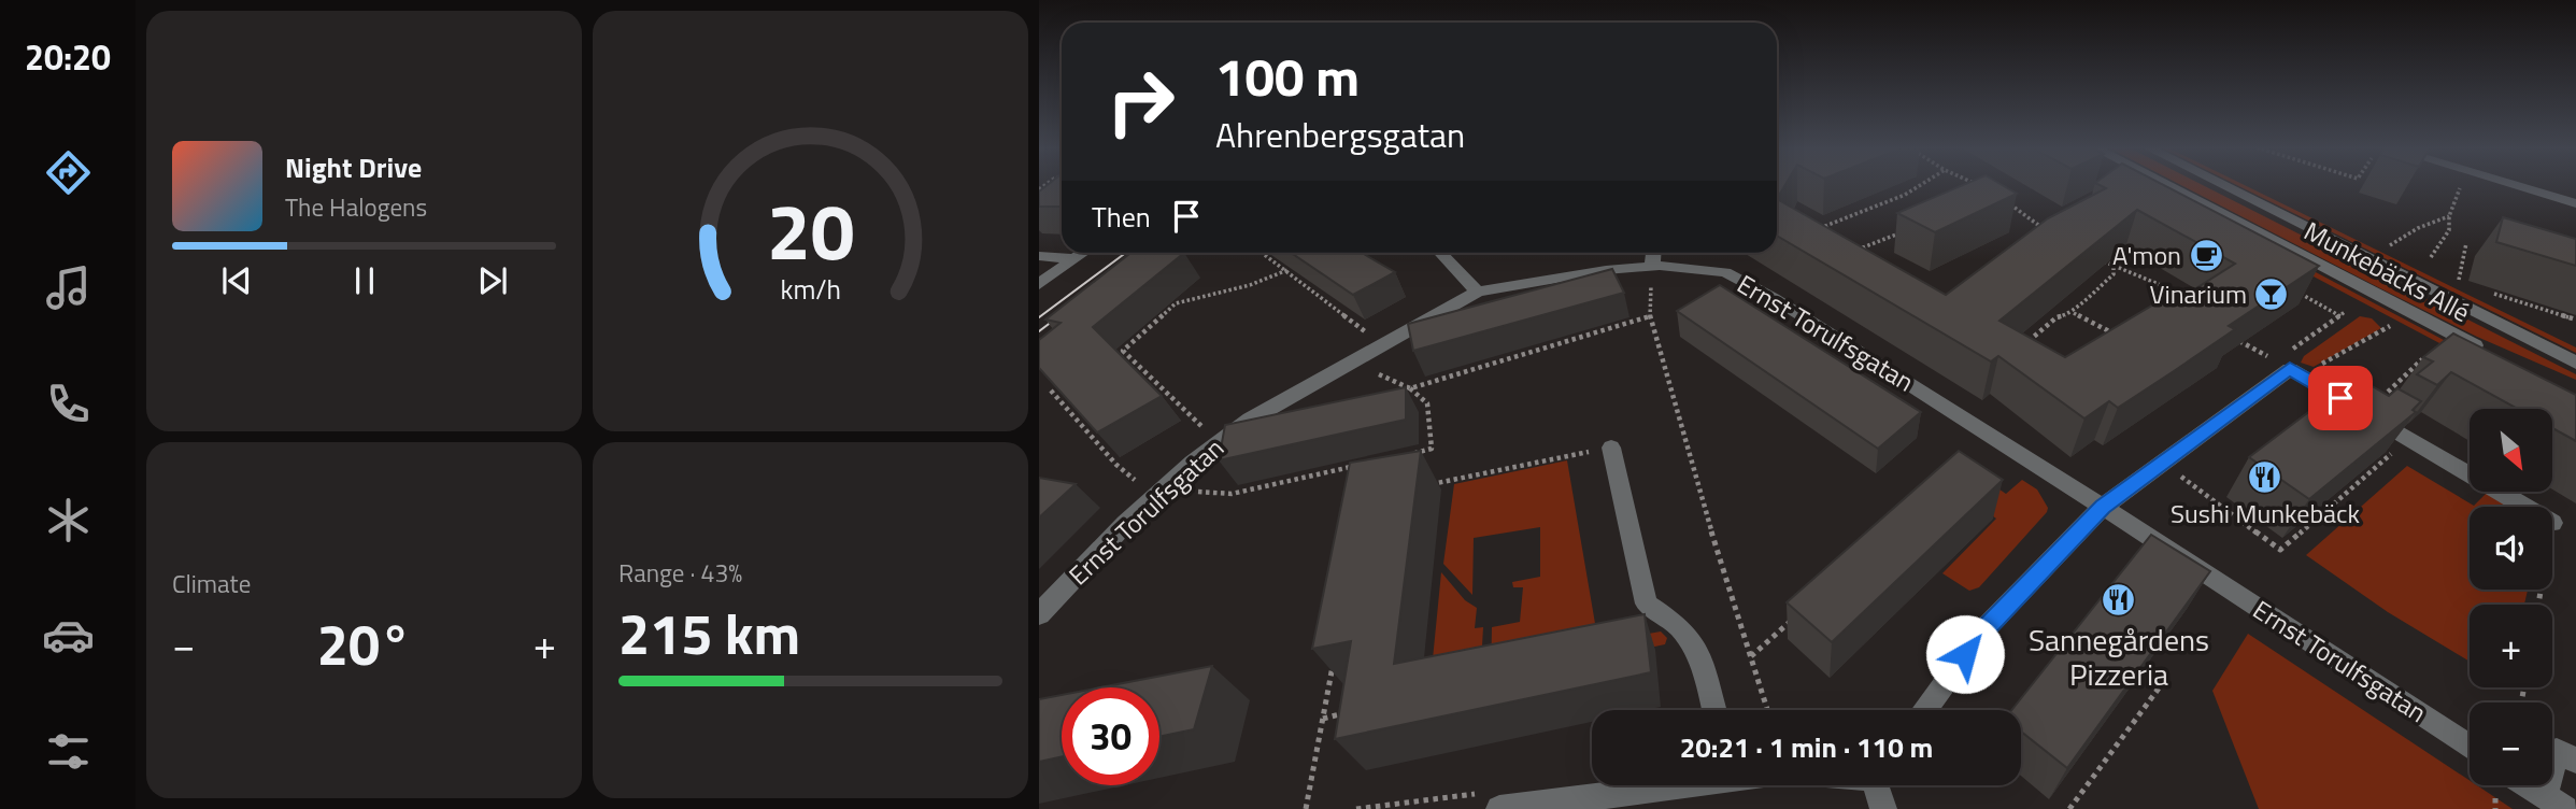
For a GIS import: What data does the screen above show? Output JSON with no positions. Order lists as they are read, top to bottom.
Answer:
{
  "streets": {
    "street": ["Munkebäcks Allé", "Ernst Torulfsgatan"]
  },
  "places": {
    "cafe": ["A'mon"],
    "bar": ["Vinarium"],
    "restaurant": ["Sushi Munkebäck", "Sannegårdens Pizzeria"]
  },
  "north": "bottom right",
  "page": {
    "tabs": "20:20",
    "turn": ["100 m", "Ahrenbergsgatan"],
    "song": ["Night Drive", "The Halogens"],
    "then": "Then",
    "map_buttons": ["+", "−"],
    "tile": [
      "Climate",
      ["Range · 43%", "215 km"]
    ],
    "heat": ["−", "20°", "+"],
    "limit": "30",
    "trip": "20:21 · 1 min · 110 m",
    "gauge": ["20", "km/h"]
  }
}
